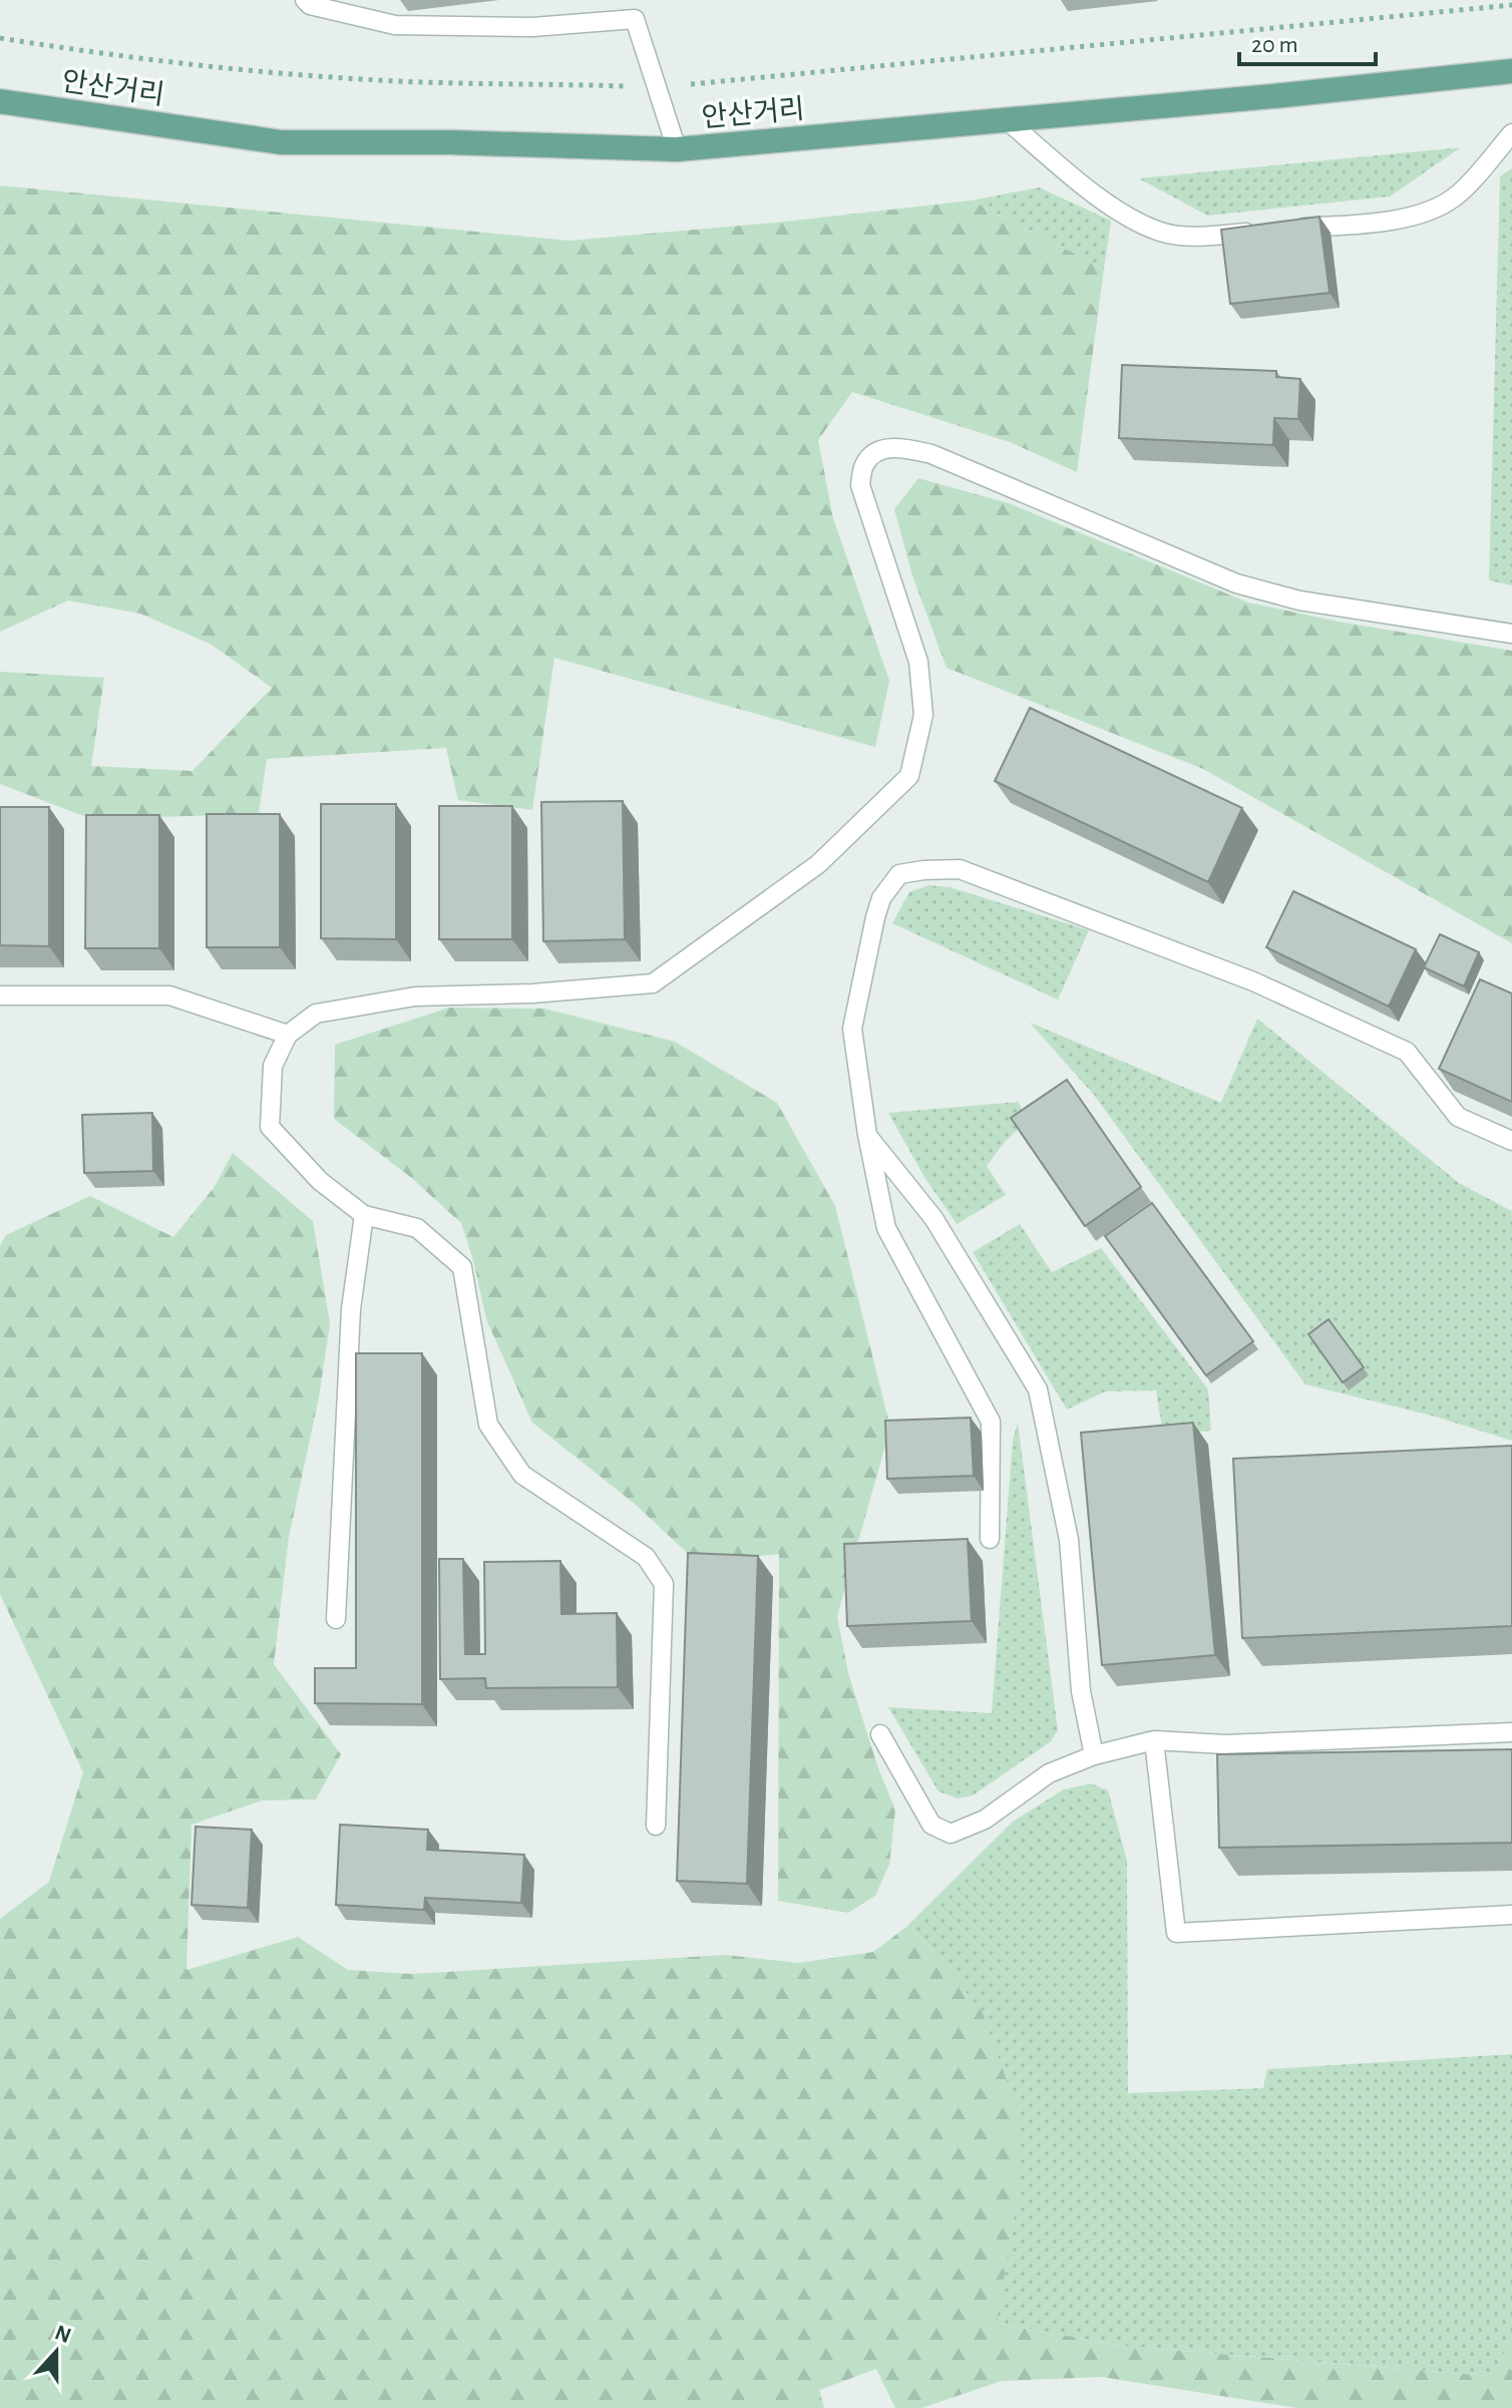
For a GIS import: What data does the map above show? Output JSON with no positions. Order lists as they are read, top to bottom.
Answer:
{
  "streets": {
    "main road": ["안산거리"]
  },
  "scale_bar": "20 m",
  "north": "top"
}
